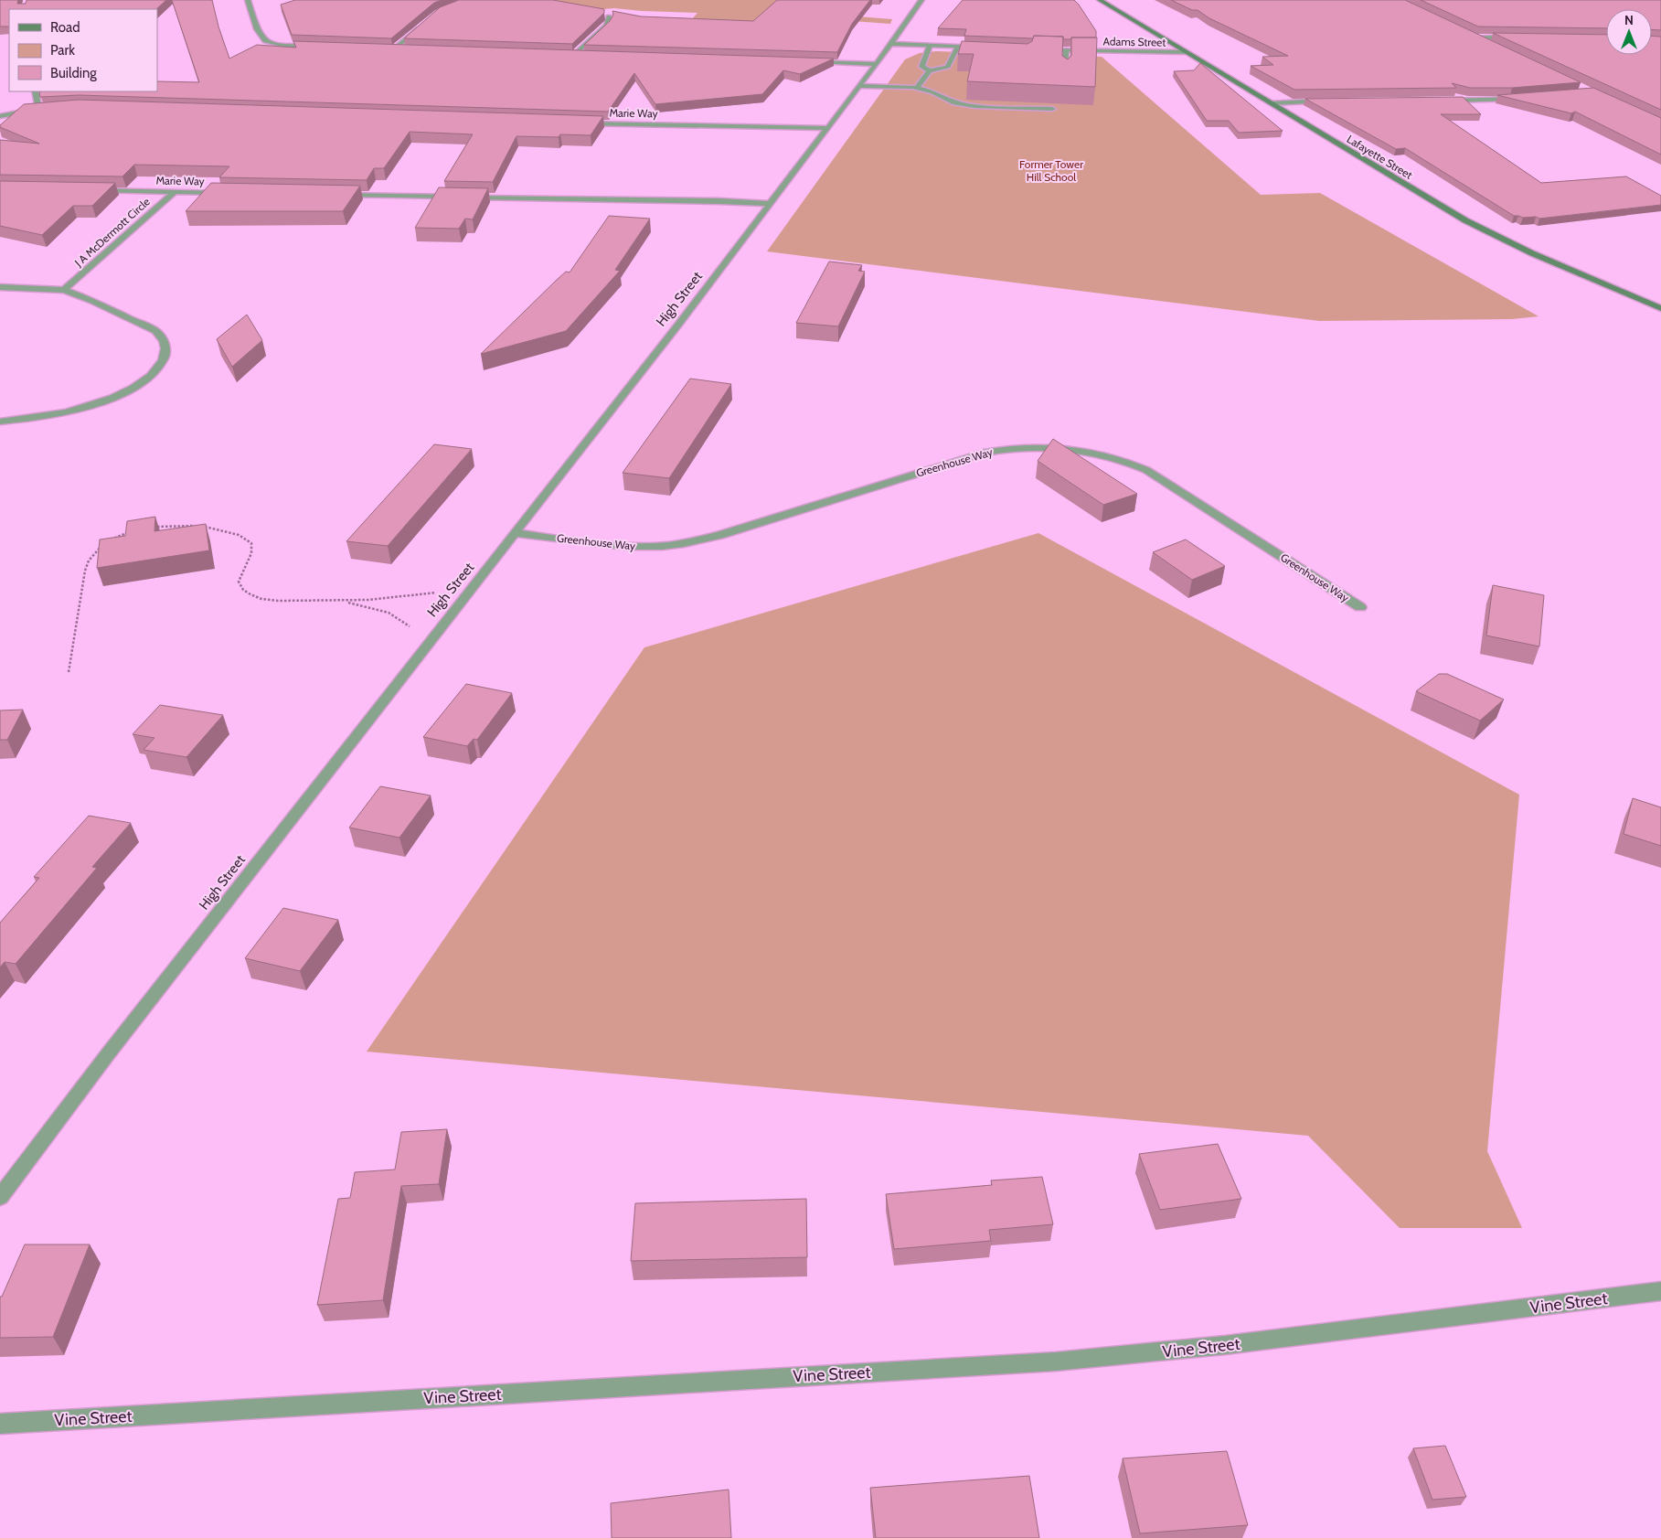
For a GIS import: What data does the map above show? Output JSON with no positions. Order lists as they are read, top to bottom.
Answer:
{
  "streets": {
    "main road": ["Lafayette Street"],
    "street": [
      "Adams Street",
      "Marie Way",
      "J A McDermott Circle",
      "High Street",
      "Greenhouse Way",
      "Vine Street"
    ]
  },
  "crossings": [
    ["Adams Street", "Lafayette Street"],
    ["Marie Way", "J A McDermott Circle"],
    ["Marie Way", "High Street"],
    ["High Street", "Greenhouse Way"]
  ],
  "parks": ["Former Tower Hill School"],
  "legend": ["Road", "Park", "Building"],
  "north": "top"
}
